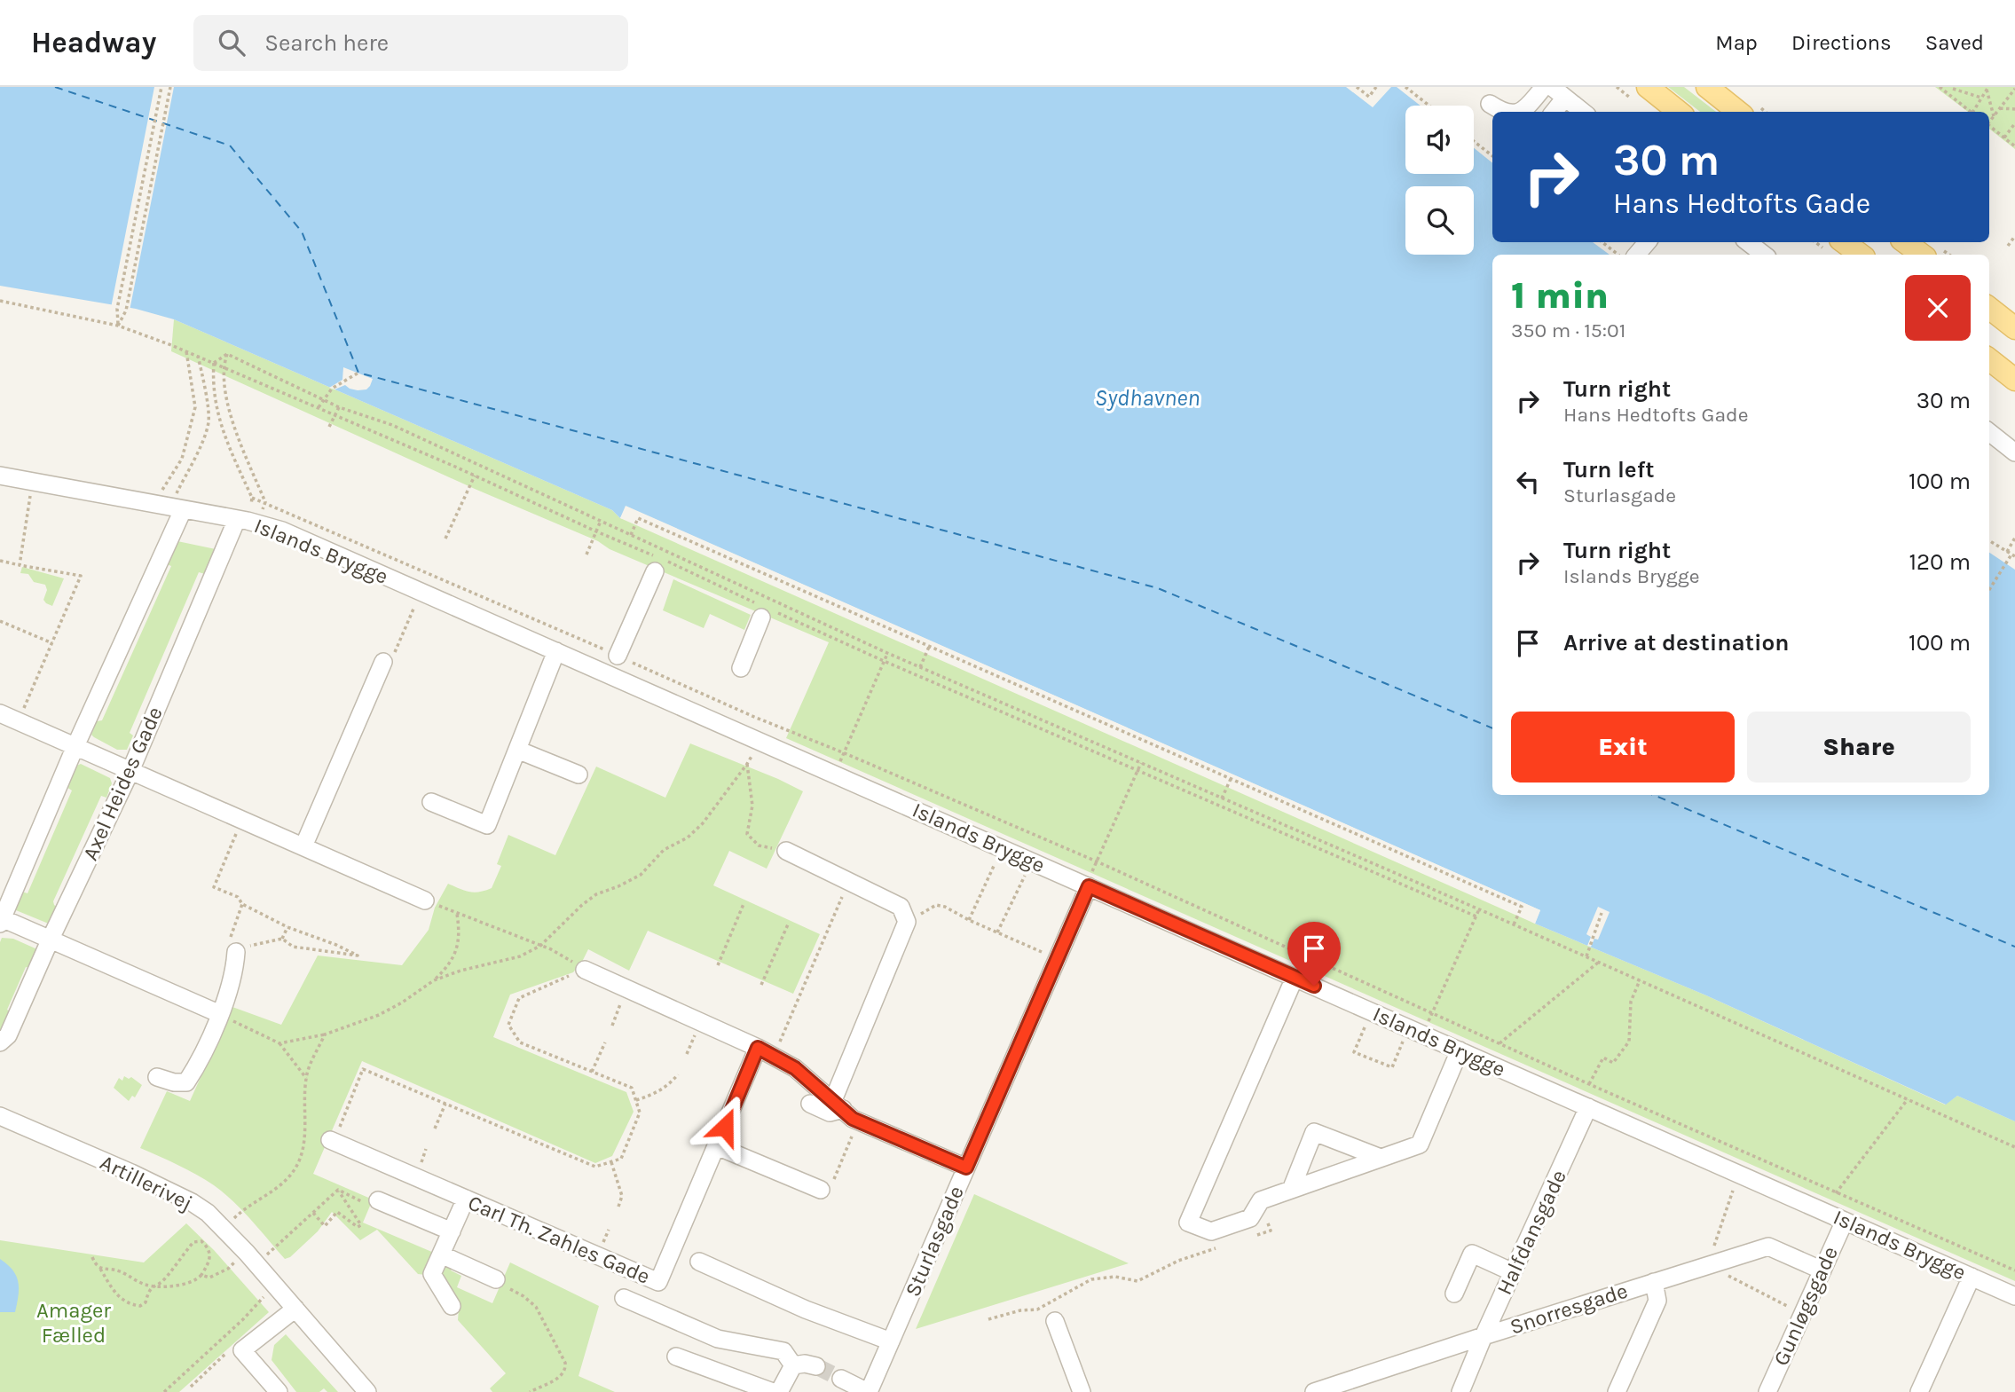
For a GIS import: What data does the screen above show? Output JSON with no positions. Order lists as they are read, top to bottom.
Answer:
{
  "streets": {
    "street": [
      "Islands Brygge",
      "Axel Heides Gade",
      "Artillerivej",
      "Halfdansgade",
      "Carl Th. Zahles Gade",
      "Sturlasgade",
      "Gunløgsgade",
      "Snorresgade"
    ]
  },
  "crossings": [
    ["Islands Brygge", "Axel Heides Gade"],
    ["Islands Brygge", "Halfdansgade"],
    ["Islands Brygge", "Sturlasgade"],
    ["Islands Brygge", "Gunløgsgade"],
    ["Halfdansgade", "Snorresgade"],
    ["Gunløgsgade", "Snorresgade"]
  ],
  "water": ["Sydhavnen"],
  "parks": ["Amager Fælled"],
  "page": {
    "header": "Headway",
    "search": "Search here",
    "nav": ["Map", "Directions", "Saved"],
    "turn": ["30 m", "Hans Hedtofts Gade"],
    "heading": ["1 min", "350 m · 15:01"],
    "list": [
      {
        "name": "Turn right",
        "note": "Hans Hedtofts Gade",
        "value": "30 m"
      },
      {
        "name": "Turn left",
        "note": "Sturlasgade",
        "value": "100 m"
      },
      {
        "name": "Turn right",
        "note": "Islands Brygge",
        "value": "120 m"
      },
      {
        "name": "Arrive at destination",
        "value": "100 m"
      }
    ],
    "buttons": ["Exit", "Share"]
  }
}
